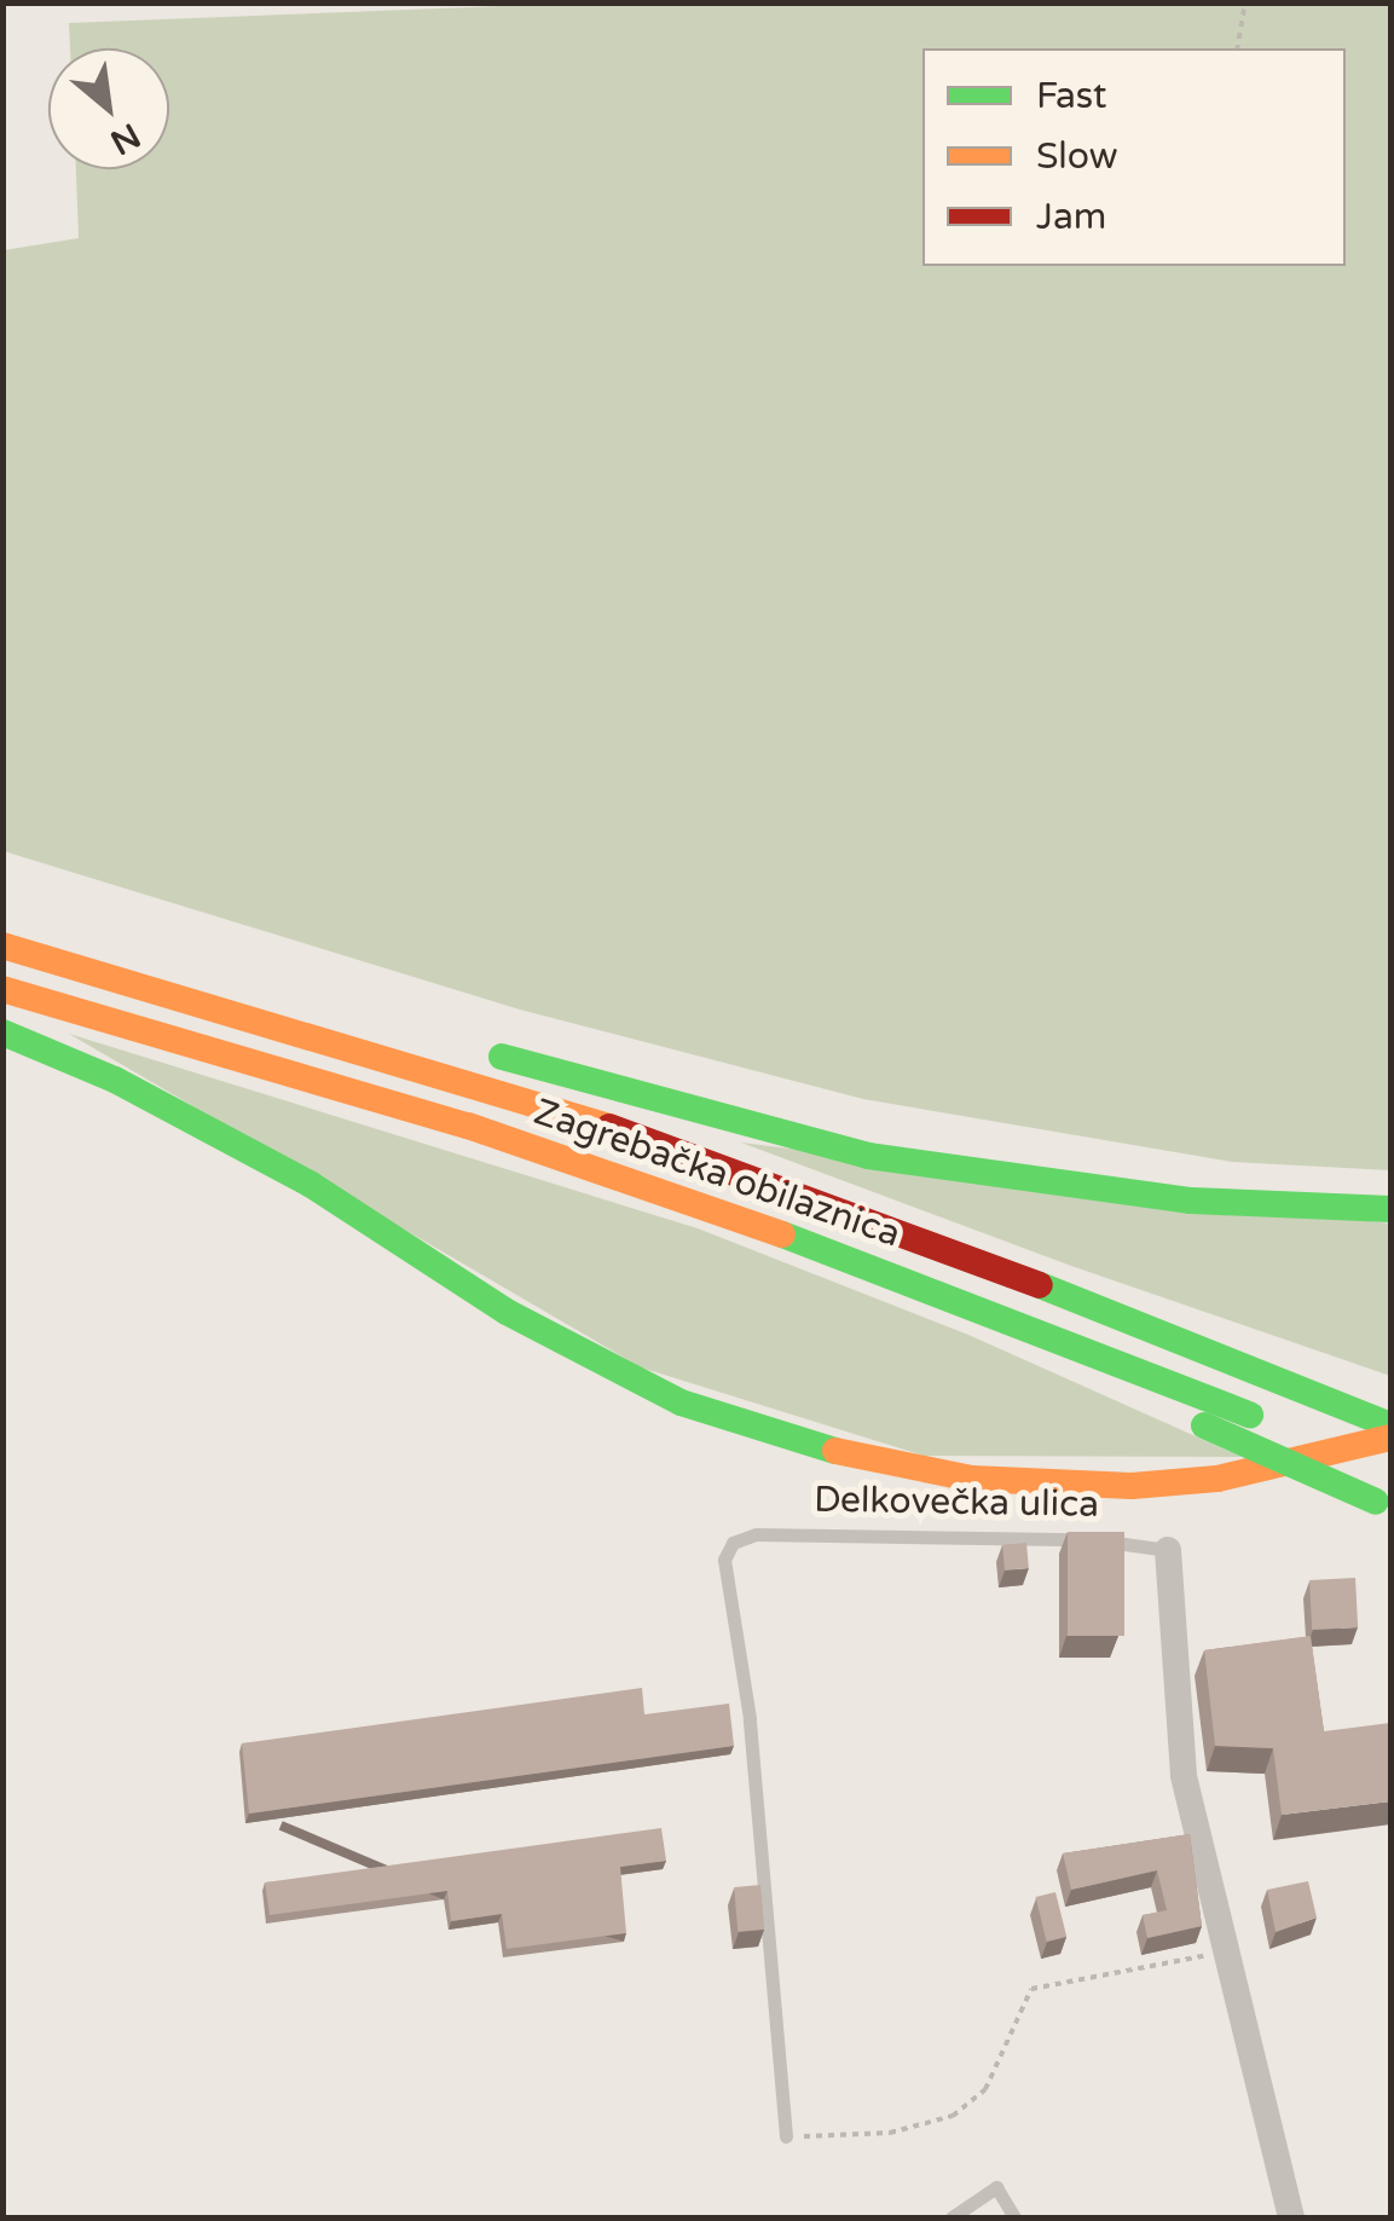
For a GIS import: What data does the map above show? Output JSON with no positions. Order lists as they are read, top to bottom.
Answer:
{
  "streets": {
    "highway": ["Zagrebačka obilaznica"],
    "street": ["Delkovečka ulica"]
  },
  "legend": ["Fast", "Slow", "Jam"],
  "north": "bottom right"
}
